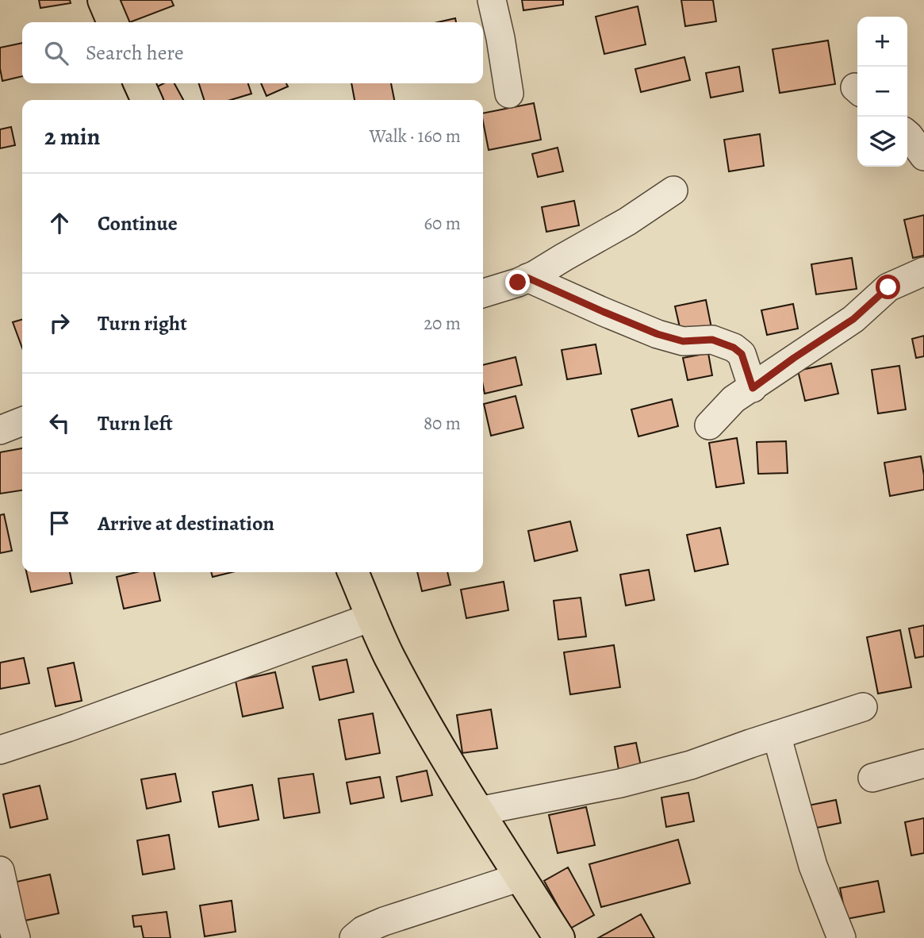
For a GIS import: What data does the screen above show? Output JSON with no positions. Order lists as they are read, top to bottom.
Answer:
{
  "page": {
    "map_buttons": ["+", "−"],
    "search": "Search here",
    "heading": ["2 min", "Walk · 160 m"],
    "list": [
      ["Continue", "60 m"],
      ["Turn right", "20 m"],
      ["Turn left", "80 m"],
      "Arrive at destination"
    ]
  }
}
